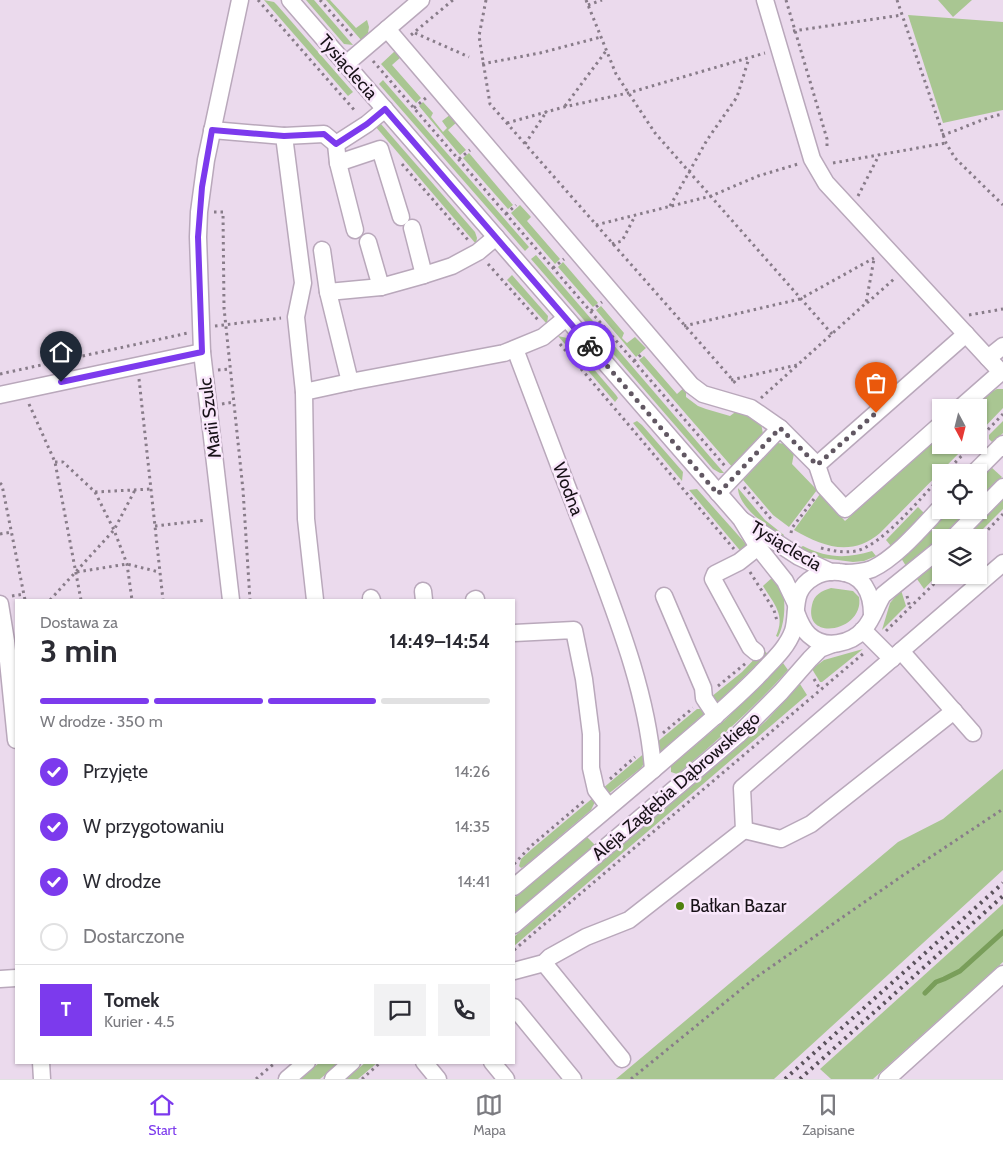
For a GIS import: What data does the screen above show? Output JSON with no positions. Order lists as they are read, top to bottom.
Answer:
{
  "streets": {
    "street": [
      "Tysiąclecia",
      "Marii Szulc",
      "Wodna",
      "Aleja Zagłębia Dąbrowskiego"
    ]
  },
  "crossings": [
    ["Tysiąclecia", "Aleja Zagłębia Dąbrowskiego"],
    ["Wodna", "Aleja Zagłębia Dąbrowskiego"]
  ],
  "places": ["Bałkan Bazar"],
  "north": "bottom",
  "page": {
    "heading": ["3 min", "Dostawa za", "14:49–14:54"],
    "panel": ["Tomek", "Kurier · 4.5"],
    "bar": "W drodze · 350 m",
    "list": [
      ["Przyjęte", "14:26"],
      ["W przygotowaniu", "14:35"],
      ["W drodze", "14:41"],
      "Dostarczone"
    ],
    "round": "T",
    "tabs": ["Start", "Mapa", "Zapisane"]
  }
}
